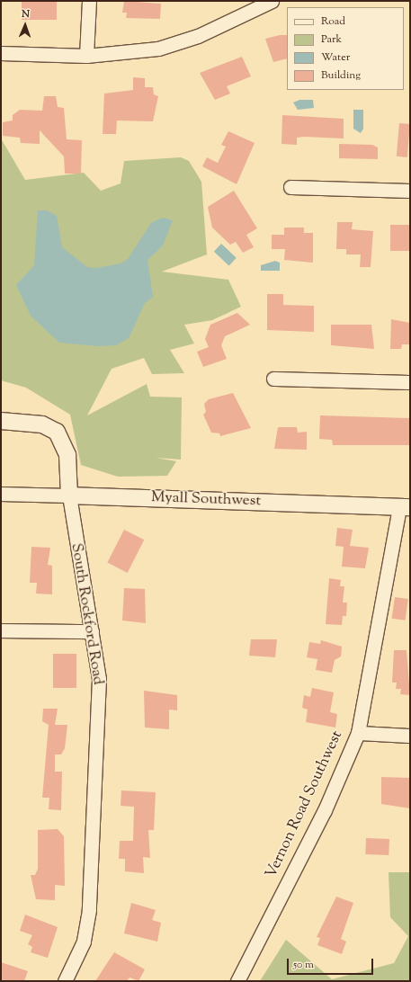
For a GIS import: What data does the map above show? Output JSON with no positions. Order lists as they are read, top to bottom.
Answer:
{
  "streets": {
    "street": ["Myall Southwest", "South Rockford Road", "Vernon Road Southwest"]
  },
  "crossings": [
    ["Myall Southwest", "South Rockford Road"],
    ["Myall Southwest", "Vernon Road Southwest"]
  ],
  "legend": [
    "Road",
    "Park",
    "Water",
    "Building"
  ],
  "scale_bar": "50 m",
  "north": "top"
}
